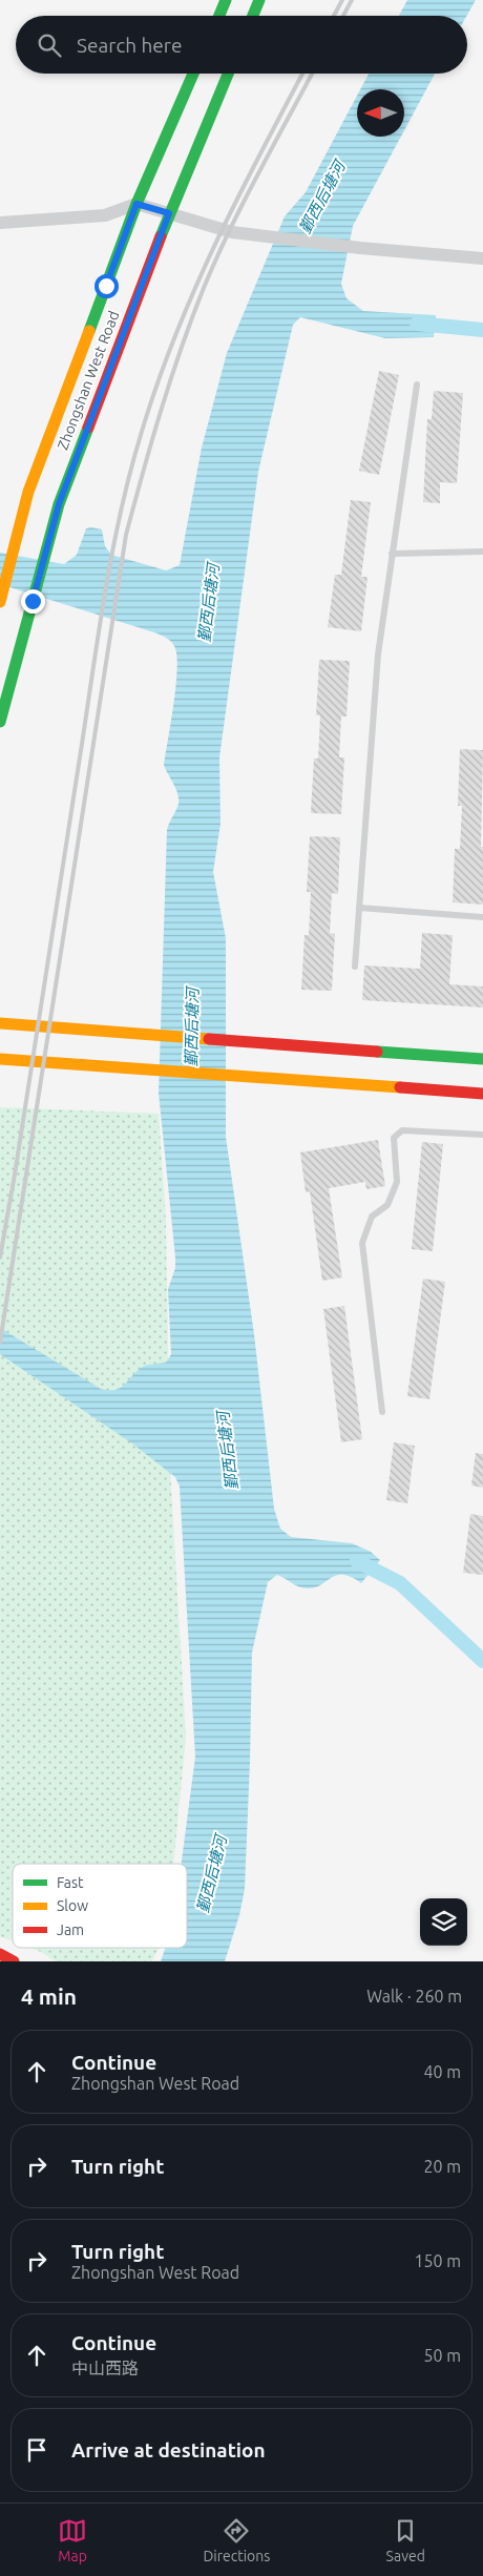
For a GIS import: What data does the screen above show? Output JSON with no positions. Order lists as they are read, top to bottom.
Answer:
{
  "streets": {
    "main road": ["Zhongshan West Road"]
  },
  "water": ["鄞西后塘河"],
  "legend": ["Fast", "Slow", "Jam"],
  "north": "left",
  "page": {
    "search": "Search here",
    "heading": ["4 min", "Walk · 260 m"],
    "list": [
      ["Continue", "Zhongshan West Road", "40 m"],
      ["Turn right", "20 m"],
      ["Turn right", "Zhongshan West Road", "150 m"],
      ["Continue", "中山西路", "50 m"],
      "Arrive at destination"
    ],
    "nav": ["Map", "Directions", "Saved"]
  }
}
